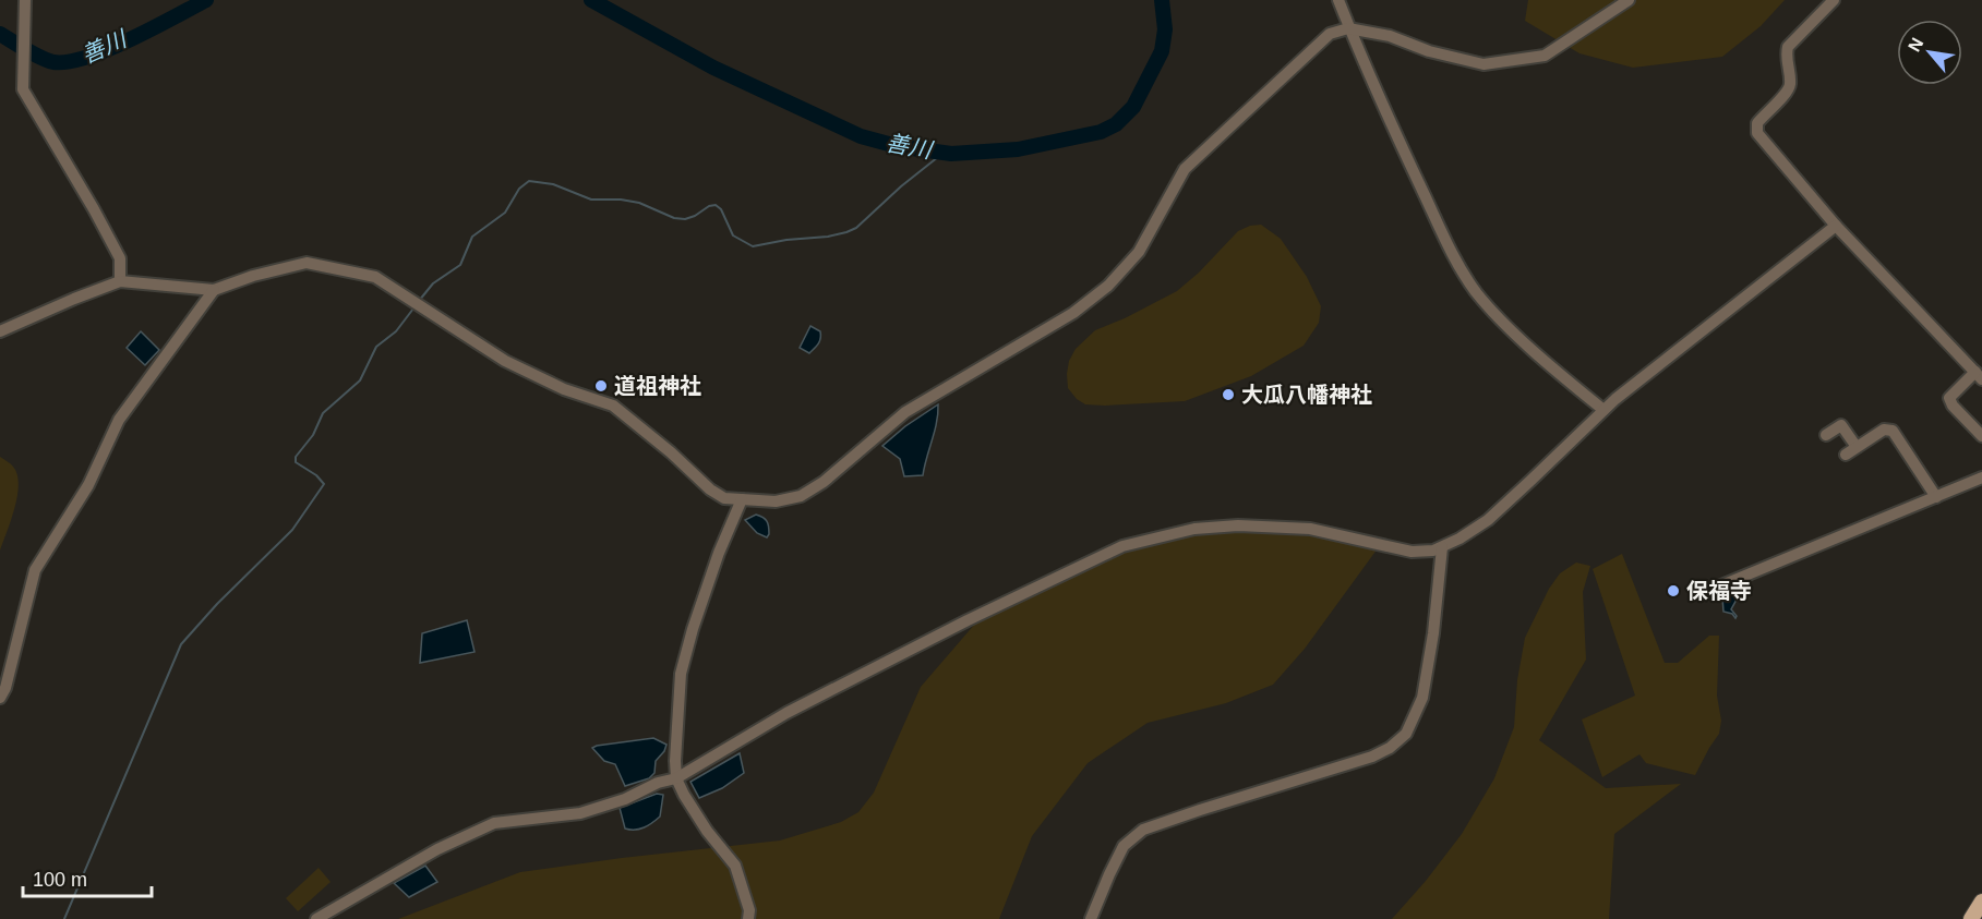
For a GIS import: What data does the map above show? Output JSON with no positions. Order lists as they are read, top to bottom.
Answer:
{
  "water": ["善川"],
  "places": ["道祖神社", "大瓜八幡神社", "保福寺"],
  "scale_bar": "100 m",
  "north": "top left"
}
